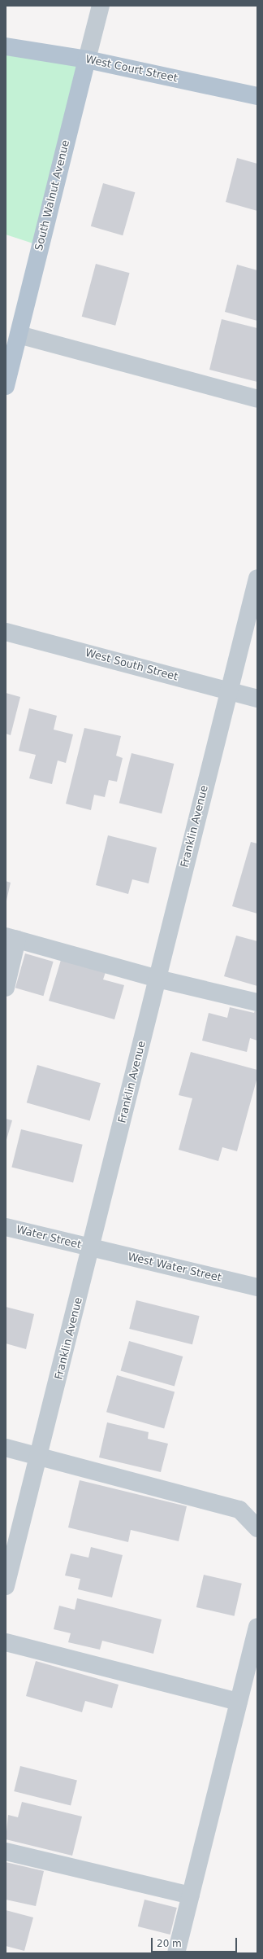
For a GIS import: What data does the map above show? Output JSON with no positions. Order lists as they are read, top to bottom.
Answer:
{
  "streets": {
    "main road": ["West Court Street", "South Walnut Avenue"],
    "street": [
      "West South Street",
      "Franklin Avenue",
      "Water Street",
      "West Water Street"
    ]
  },
  "crossings": [
    ["West Court Street", "South Walnut Avenue"],
    ["West South Street", "Franklin Avenue"],
    ["Franklin Avenue", "Water Street"],
    ["Franklin Avenue", "West Water Street"],
    ["Water Street", "West Water Street"]
  ],
  "scale_bar": "20 m"
}
